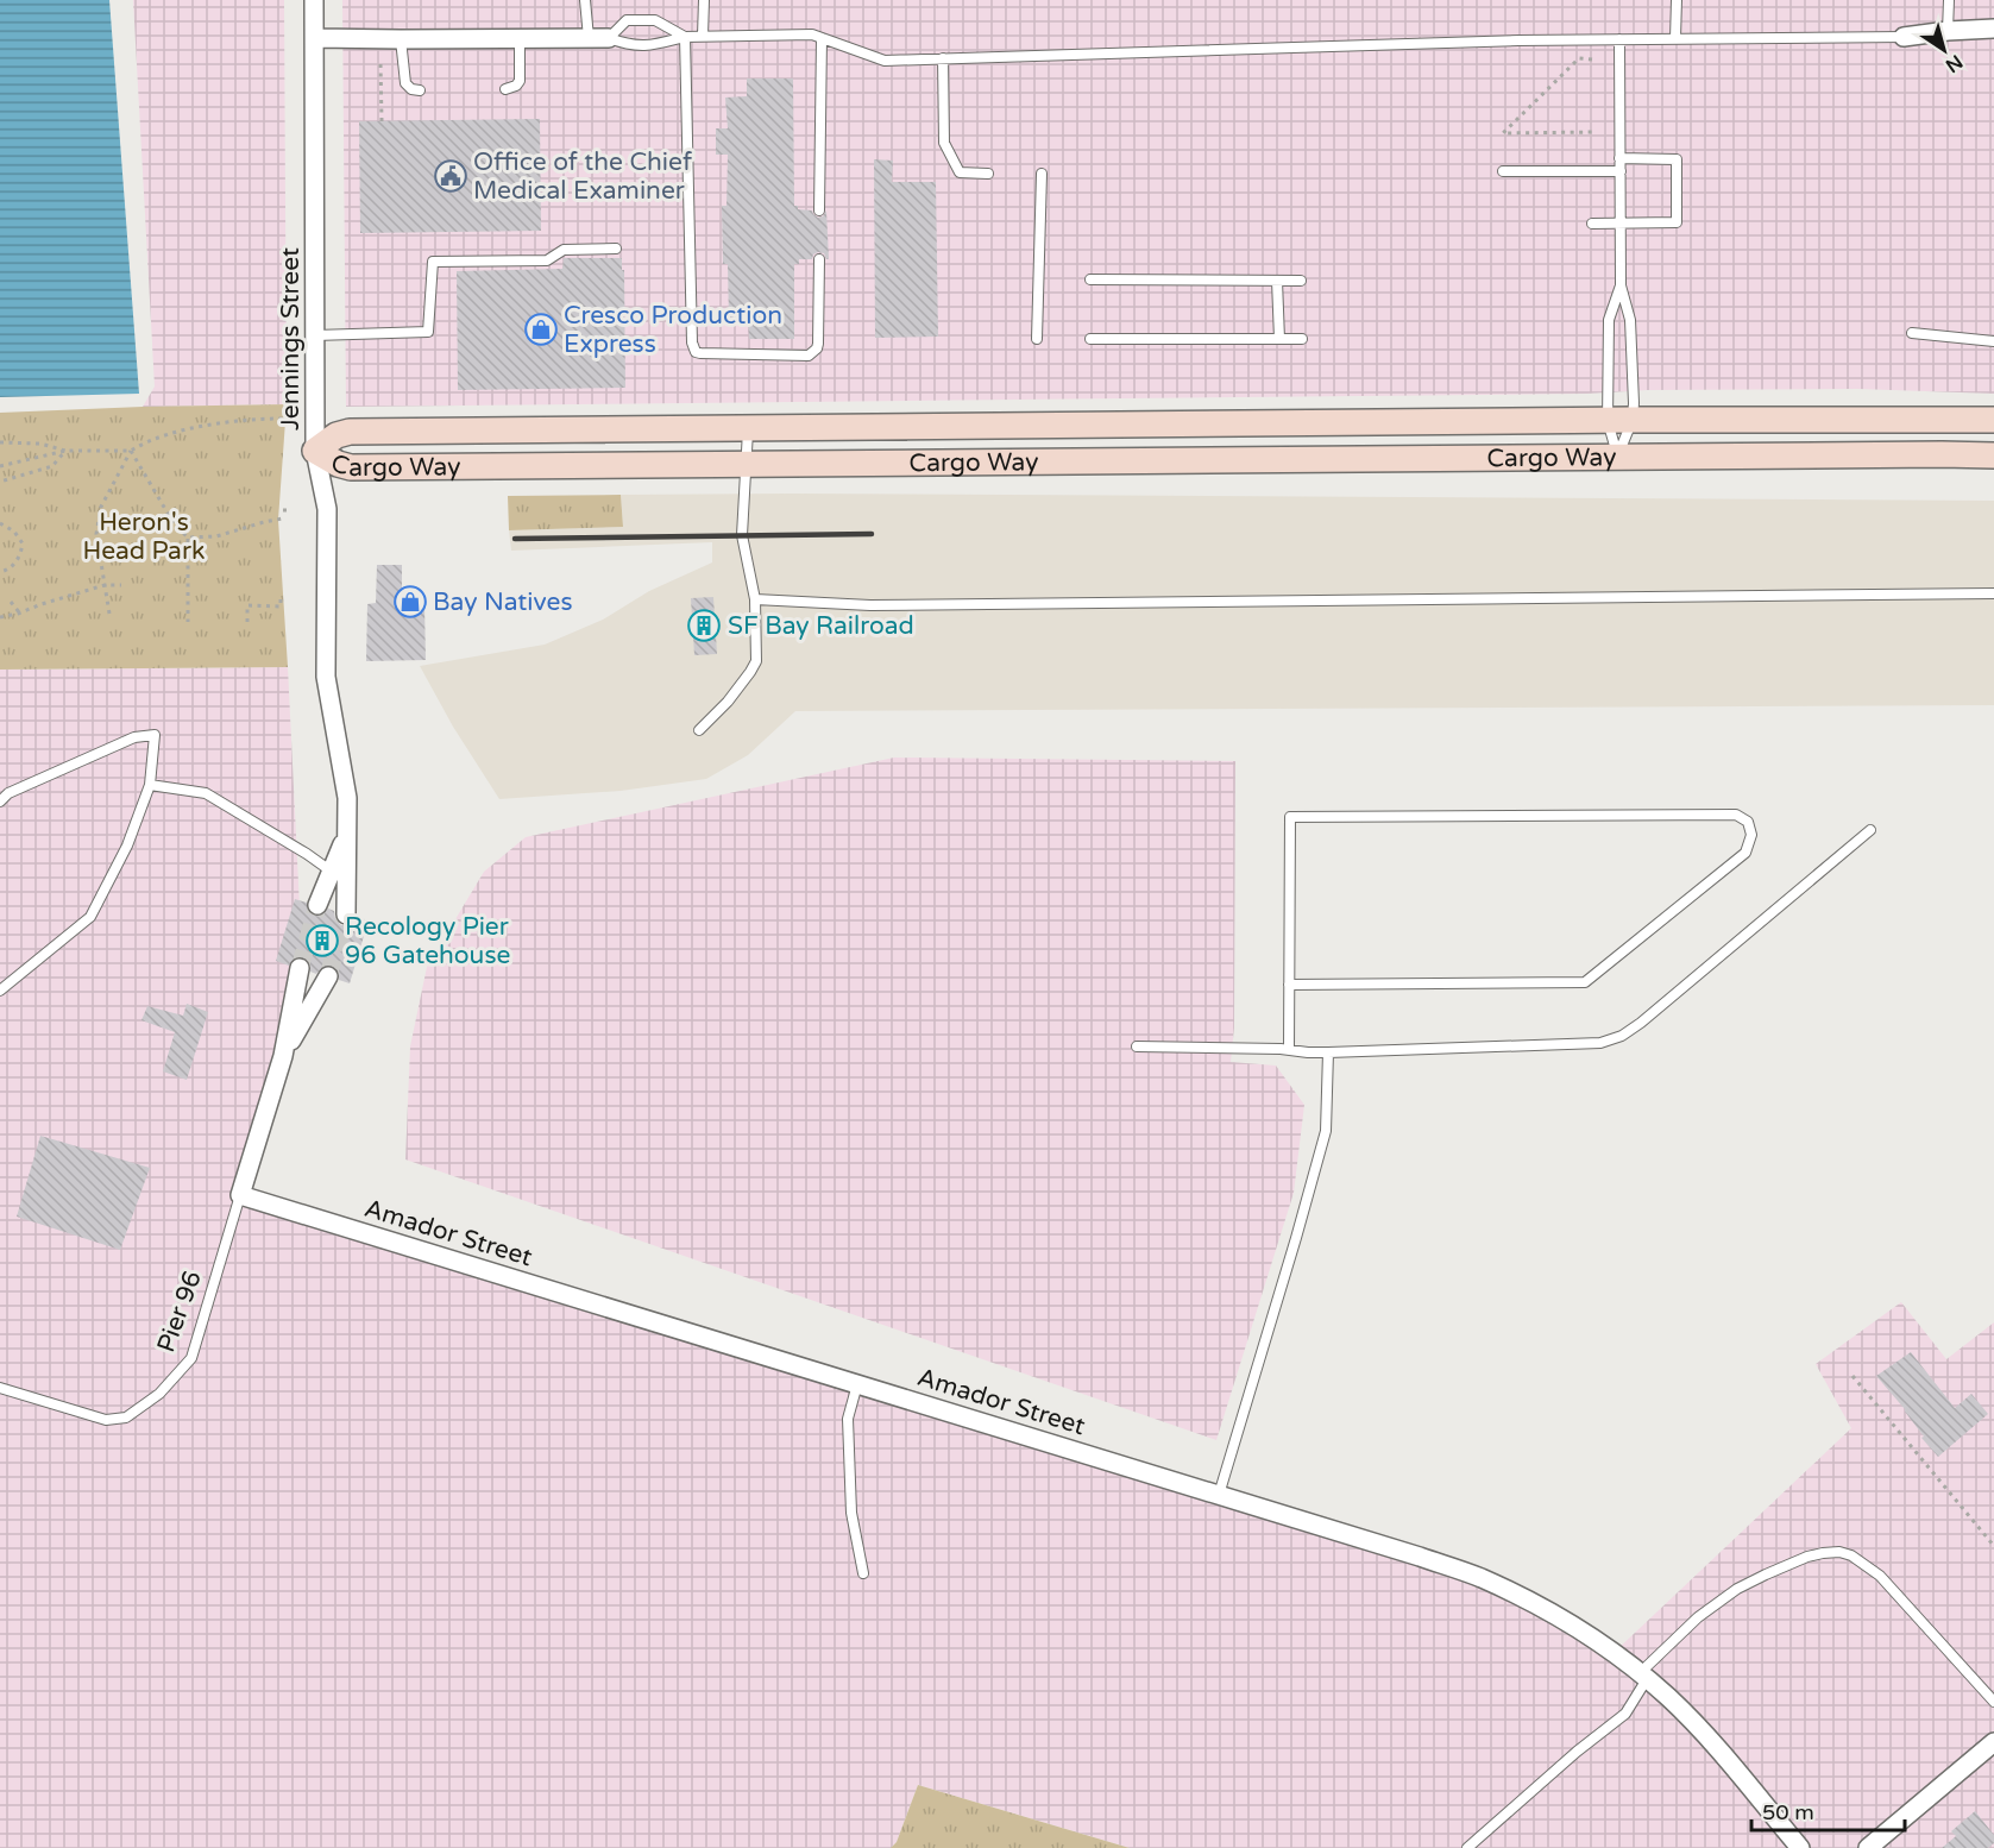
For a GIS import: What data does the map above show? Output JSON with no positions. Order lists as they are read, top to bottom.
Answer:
{
  "streets": {
    "main road": ["Cargo Way"],
    "street": ["Jennings Street", "Amador Street"],
    "lane": ["Pier 96"]
  },
  "crossings": [
    ["Jennings Street", "Cargo Way"],
    ["Amador Street", "Pier 96"]
  ],
  "parks": ["Heron's Head Park"],
  "places": {
    "public building": ["Office of the Chief Medical Examiner"],
    "shop": ["Cresco Production Express", "Bay Natives"],
    "building": ["SF Bay Railroad", "Recology Pier 96 Gatehouse"]
  },
  "scale_bar": "50 m",
  "north": "bottom right"
}
